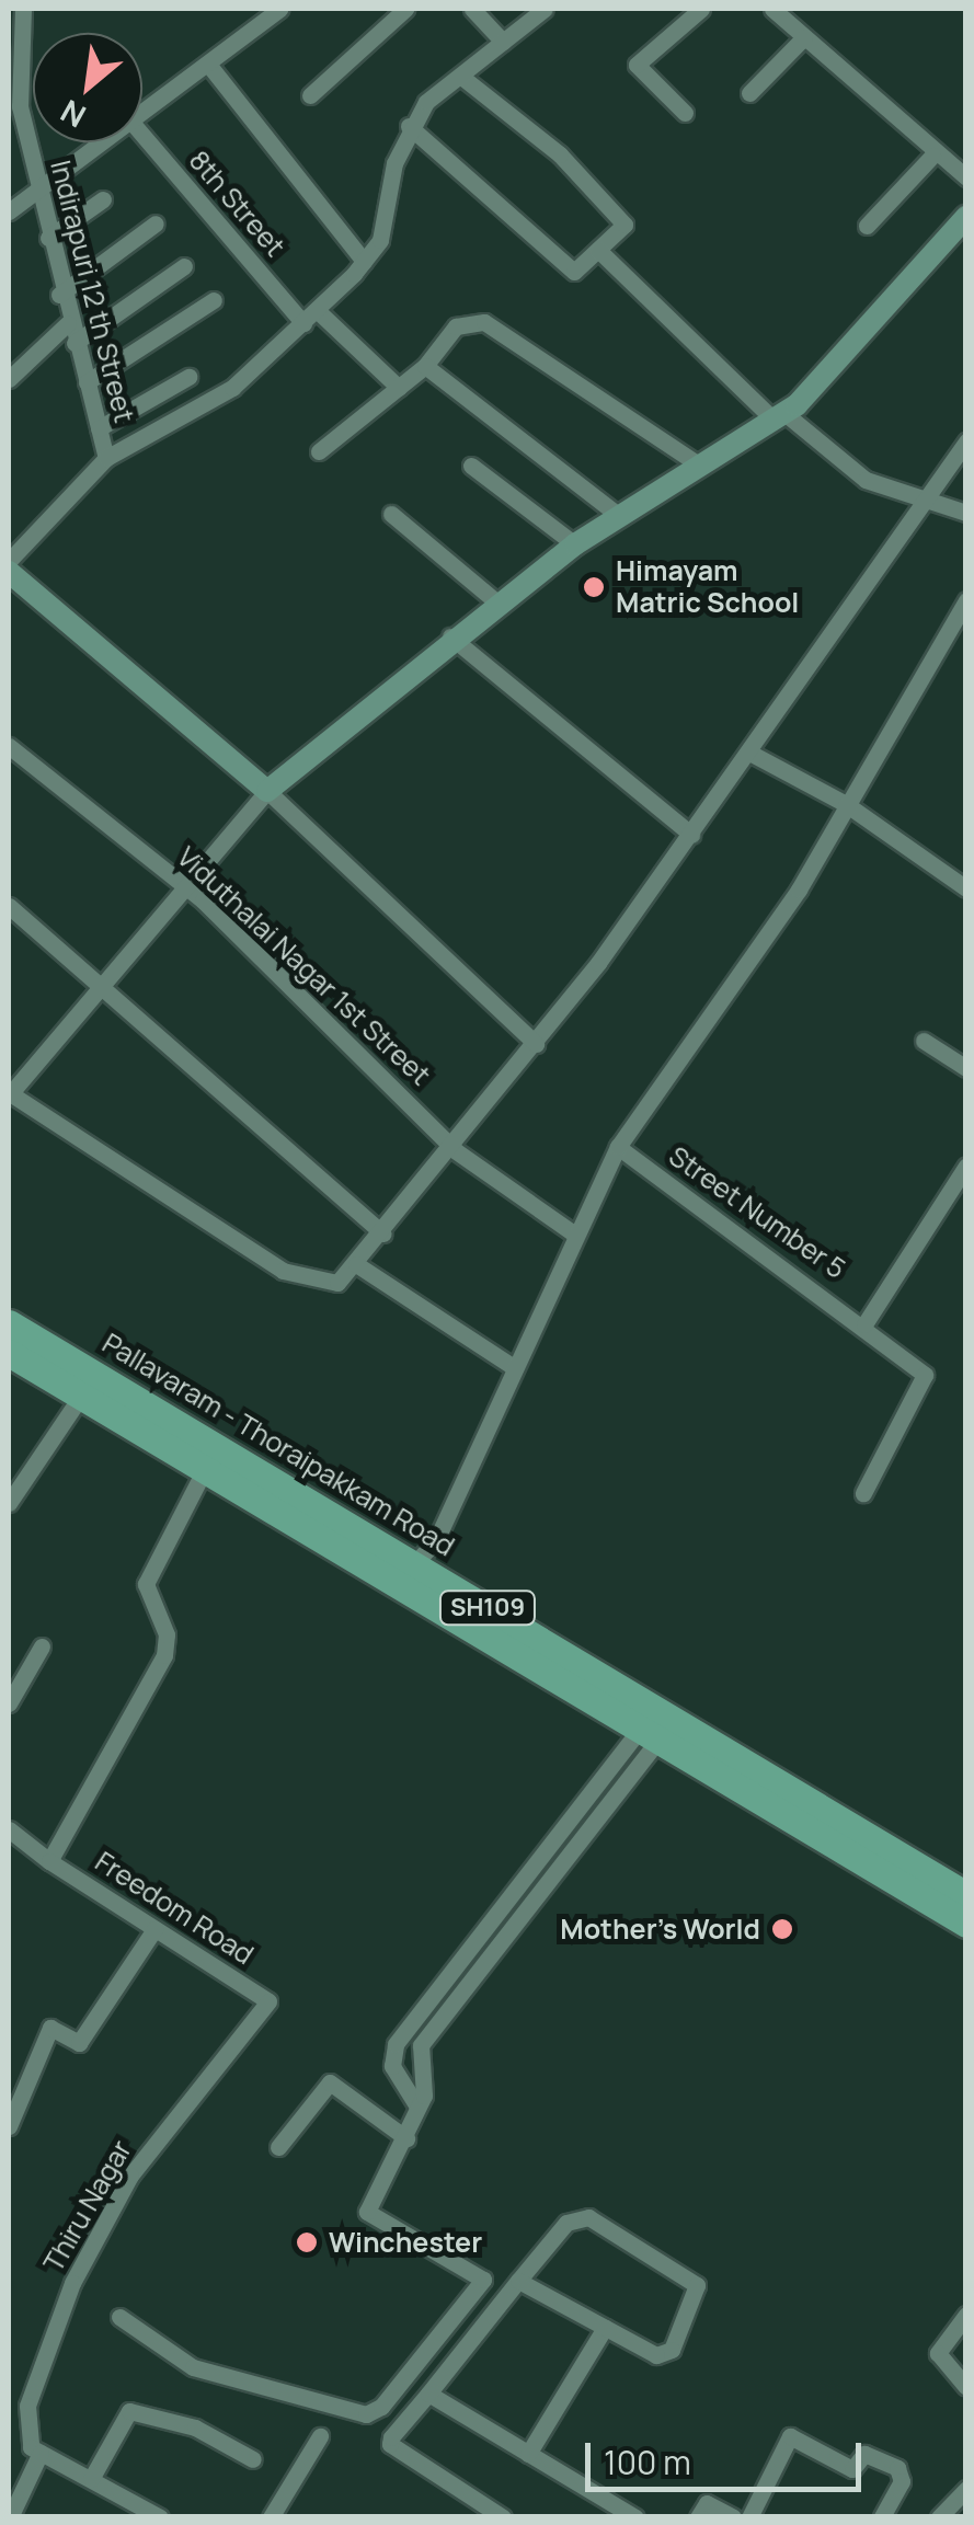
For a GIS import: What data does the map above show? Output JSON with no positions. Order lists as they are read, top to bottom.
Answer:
{
  "streets": {
    "main road": ["Pallavaram - Thoraipakkam Road", "SH109"],
    "street": [
      "8th Street",
      "Indirapuri 12 th Street",
      "Viduthalai Nagar 1st Street",
      "Street Number 5",
      "Freedom Road",
      "Thiru Nagar"
    ]
  },
  "crossings": [
    ["Freedom Road", "Thiru Nagar"]
  ],
  "places": ["Himayam Matric School", "Mother's World", "Winchester"],
  "scale_bar": "100 m",
  "north": "bottom left"
}
